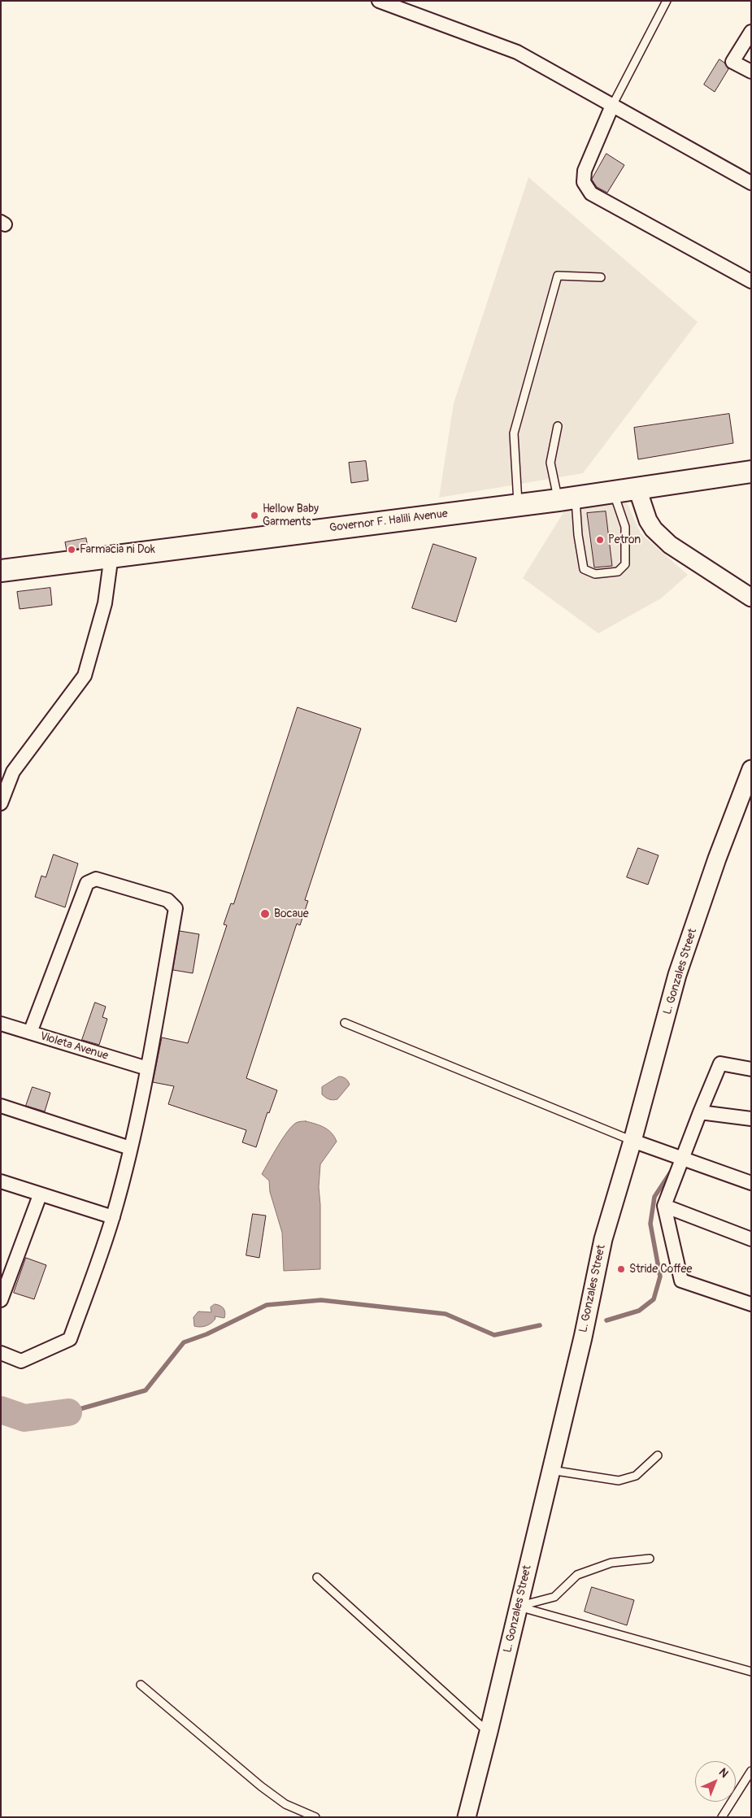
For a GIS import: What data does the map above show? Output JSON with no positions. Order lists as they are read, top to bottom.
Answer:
{
  "streets": {
    "main road": ["Governor F. Halili Avenue"],
    "street": ["L. Gonzales Street", "Violeta Avenue"]
  },
  "places": [
    "Hellow Baby Garments",
    "Petron",
    "Farmacia ni Dok",
    "Bocaue",
    "Stride Coffee"
  ],
  "north": "top right"
}
